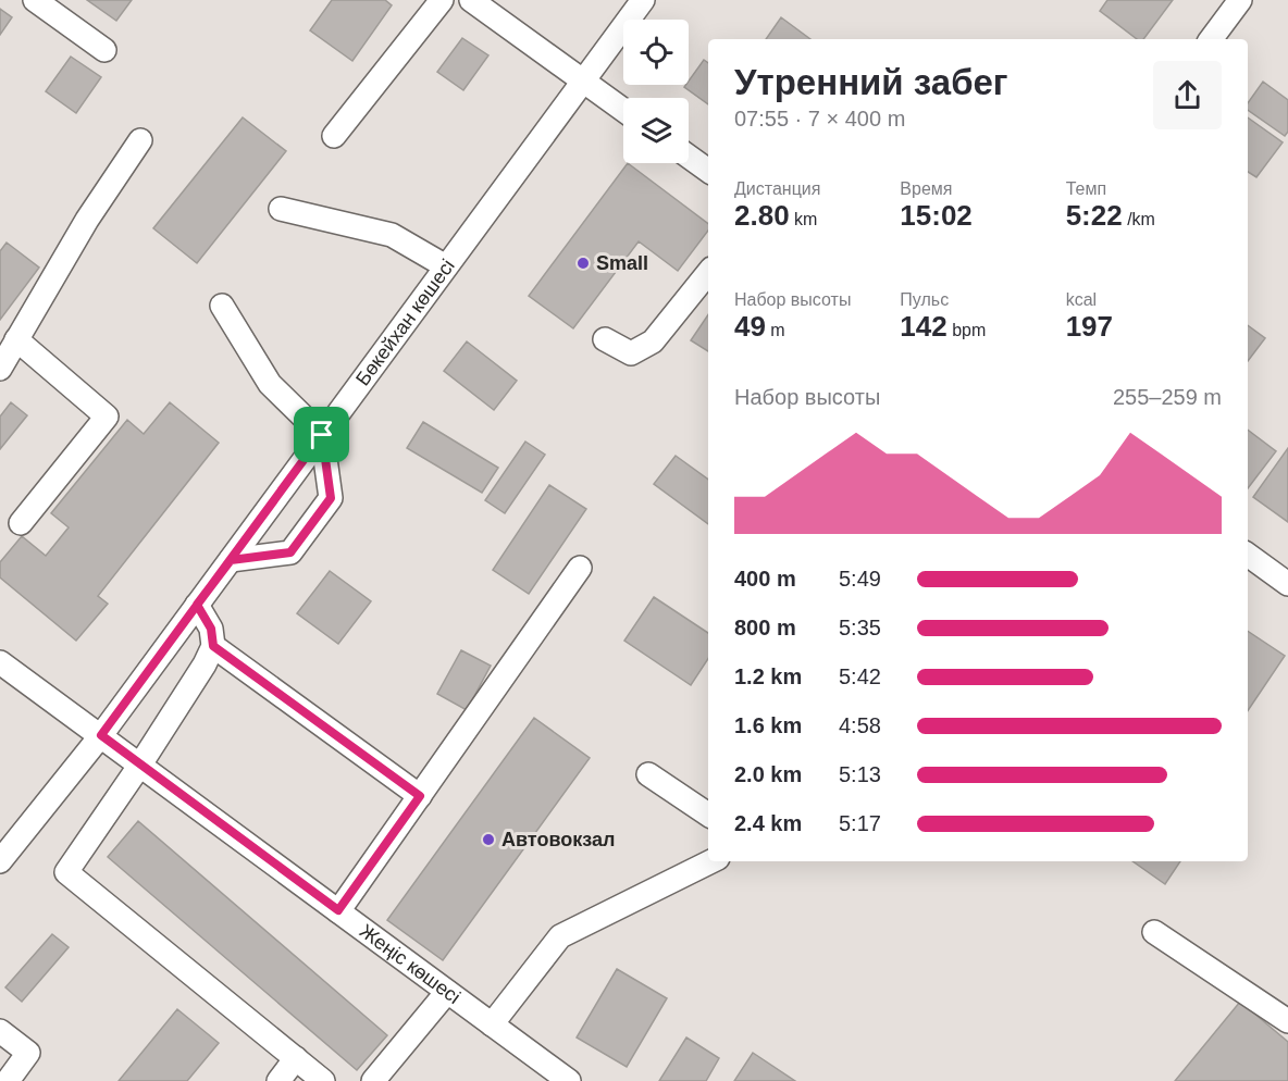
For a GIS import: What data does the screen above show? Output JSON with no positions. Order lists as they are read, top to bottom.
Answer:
{
  "streets": {
    "street": ["Бөкейхан көшесі", "Жеңіс көшесі"]
  },
  "crossings": [
    ["Бөкейхан көшесі", "Жеңіс көшесі"]
  ],
  "places": ["Small", "Автовокзал"],
  "page": {
    "heading": ["Утренний забег", "07:55 · 7 × 400 m"],
    "stats": [
      ["Дистанция", "2.80 km"],
      ["Время", "15:02"],
      ["Темп", "5:22 /km"],
      ["Набор высоты", "49 m"],
      ["Пульс", "142 bpm"],
      ["kcal", "197"]
    ],
    "chart": ["Набор высоты", "255–259 m"],
    "list": [
      {
        "name": "400 m",
        "note": "5:49"
      },
      {
        "name": "800 m",
        "note": "5:35"
      },
      {
        "name": "1.2 km",
        "note": "5:42"
      },
      {
        "name": "1.6 km",
        "note": "4:58"
      },
      {
        "name": "2.0 km",
        "note": "5:13"
      },
      {
        "name": "2.4 km",
        "note": "5:17"
      }
    ]
  }
}
